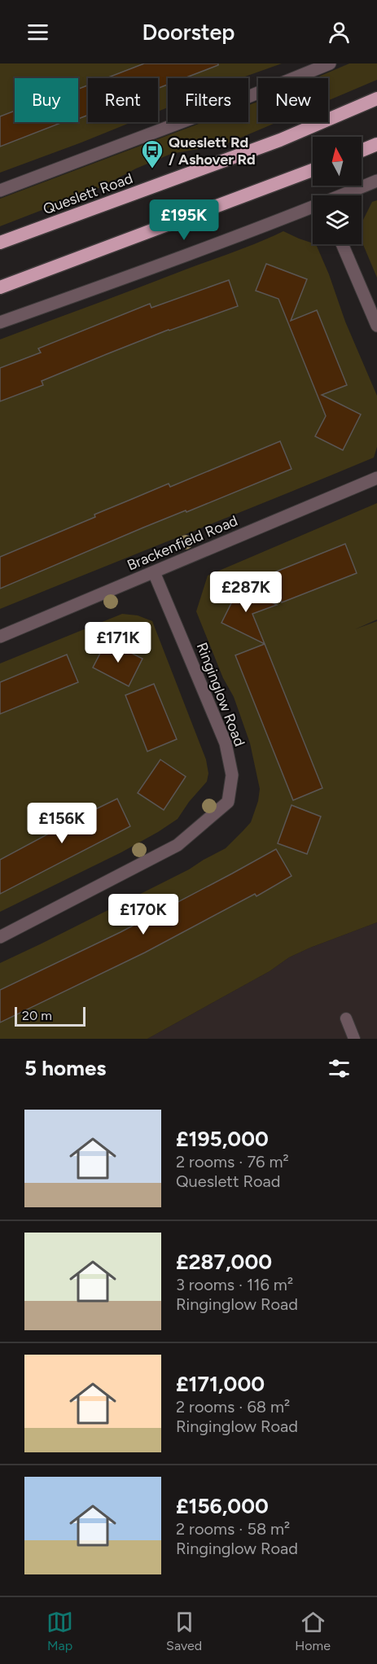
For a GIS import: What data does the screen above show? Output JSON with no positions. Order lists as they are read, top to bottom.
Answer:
{
  "streets": {
    "highway": ["Queslett Road"],
    "street": ["Brackenfield Road", "Ringinglow Road"]
  },
  "crossings": [
    ["Brackenfield Road", "Ringinglow Road"]
  ],
  "places": {
    "bus stop": ["Queslett Rd / Ashover Rd"]
  },
  "scale_bar": "20 m",
  "north": "top",
  "page": {
    "header": "Doorstep",
    "chip": [
      "Buy",
      "Rent",
      "Filters",
      "New"
    ],
    "price": [
      "£195K",
      "£287K",
      "£171K",
      "£156K",
      "£170K"
    ],
    "scale": "20 m",
    "heading": "5 homes",
    "list": [
      {
        "name": "£195,000",
        "note": "2 rooms · 76 m² · Queslett Road"
      },
      {
        "name": "£287,000",
        "note": "3 rooms · 116 m² · Ringinglow Road"
      },
      {
        "name": "£171,000",
        "note": "2 rooms · 68 m² · Ringinglow Road"
      },
      {
        "name": "£156,000",
        "note": "2 rooms · 58 m² · Ringinglow Road"
      }
    ],
    "tabs": ["Map", "Saved", "Home"]
  }
}
